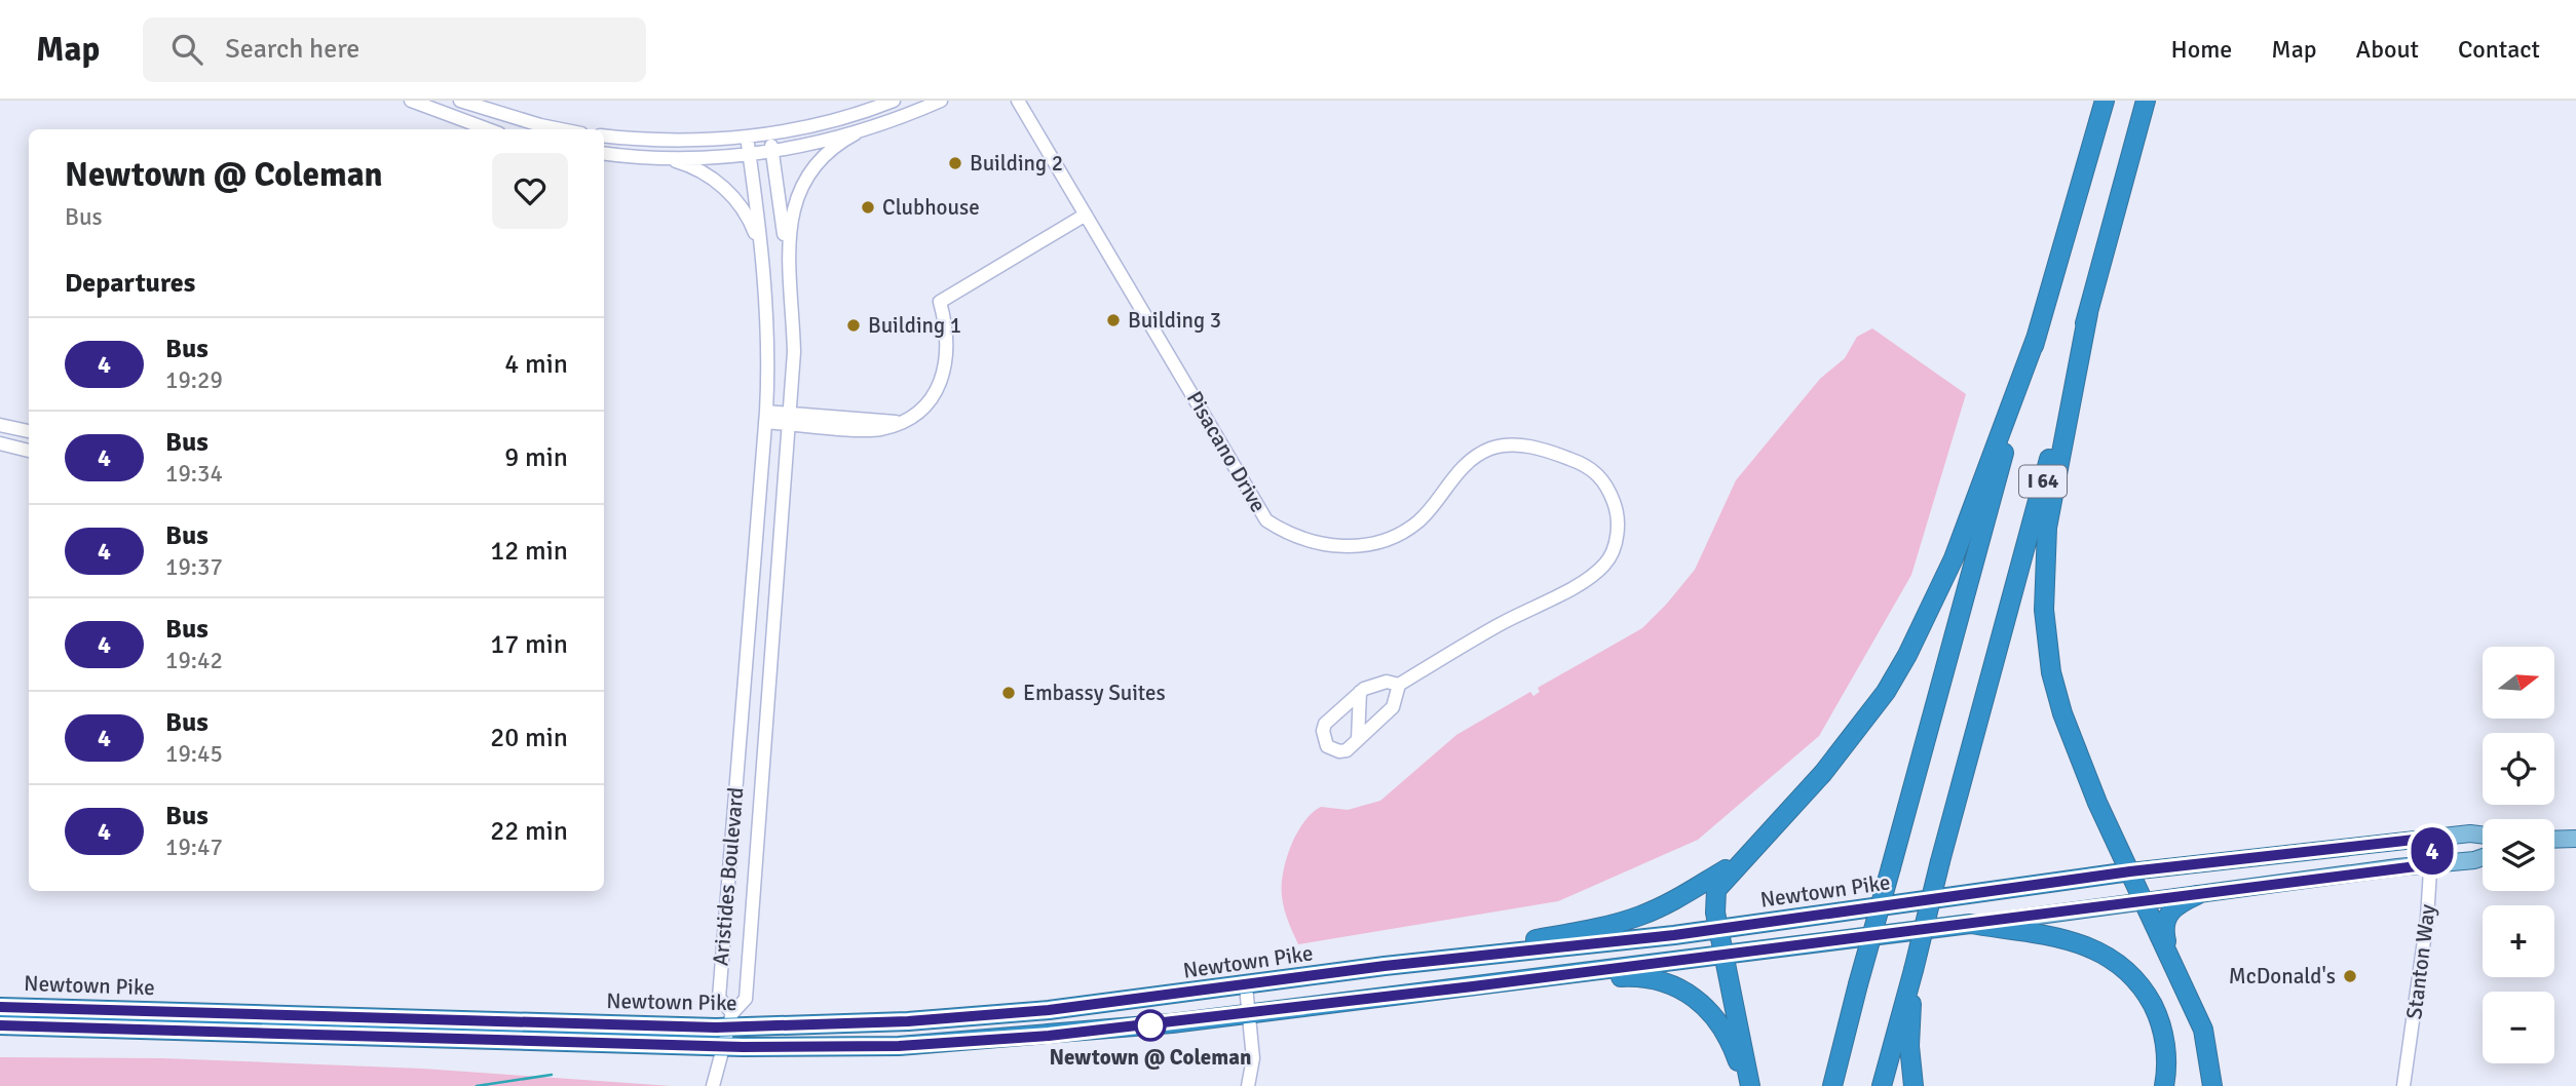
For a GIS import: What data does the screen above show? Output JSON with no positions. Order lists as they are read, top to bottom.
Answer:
{
  "streets": {
    "highway": ["I 64", "Newtown Pike"],
    "street": ["Pisacano Drive", "Aristides Boulevard", "Stanton Way"]
  },
  "crossings": [
    ["Aristides Boulevard", "Newtown Pike"],
    ["Newtown Pike", "Stanton Way"]
  ],
  "places": [
    "Building 2",
    "Clubhouse",
    "Building 3",
    "Building 1",
    "Embassy Suites",
    "McDonald's",
    "Newtown @ Coleman"
  ],
  "lines": ["bus line 4"],
  "north": "right",
  "page": {
    "header": "Map",
    "search": "Search here",
    "nav": [
      "Home",
      "Map",
      "About",
      "Contact"
    ],
    "on_map": "4",
    "heading": [
      ["Newtown @ Coleman", "Bus"],
      "Departures"
    ],
    "list": [
      {
        "mark": "4",
        "name": "Bus",
        "note": "19:29",
        "value": "4 min"
      },
      {
        "mark": "4",
        "name": "Bus",
        "note": "19:34",
        "value": "9 min"
      },
      {
        "mark": "4",
        "name": "Bus",
        "note": "19:37",
        "value": "12 min"
      },
      {
        "mark": "4",
        "name": "Bus",
        "note": "19:42",
        "value": "17 min"
      },
      {
        "mark": "4",
        "name": "Bus",
        "note": "19:45",
        "value": "20 min"
      },
      {
        "mark": "4",
        "name": "Bus",
        "note": "19:47",
        "value": "22 min"
      }
    ],
    "map_buttons": ["+", "−"]
  }
}
